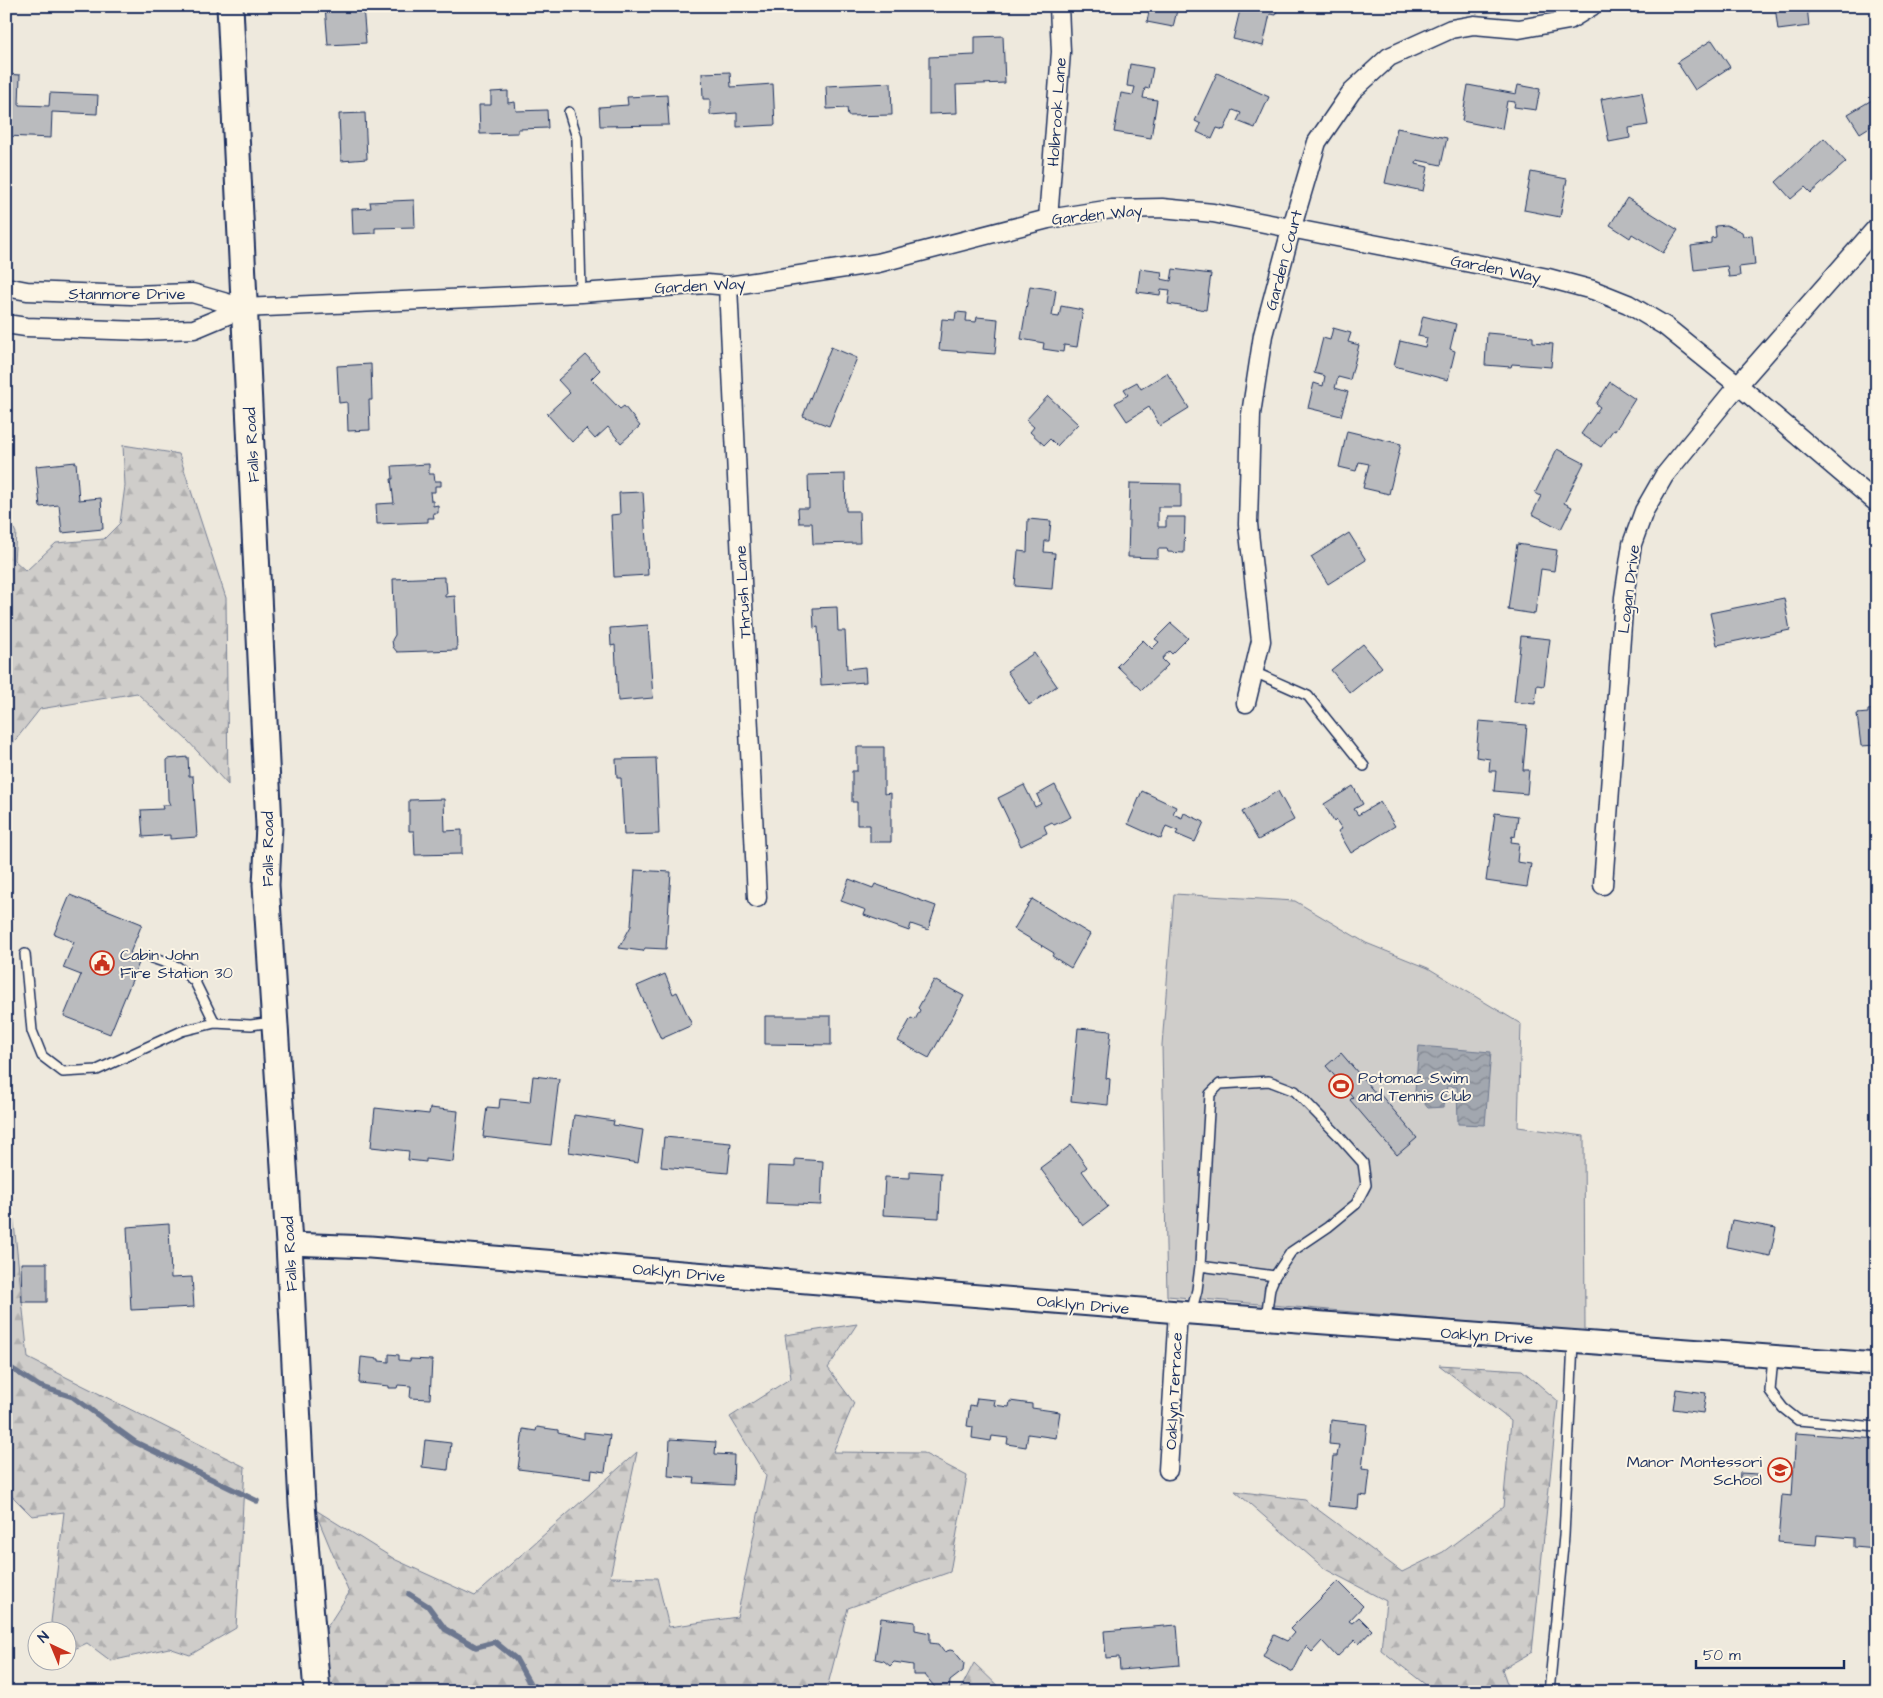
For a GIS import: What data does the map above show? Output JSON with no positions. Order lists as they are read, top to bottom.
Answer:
{
  "streets": {
    "main road": ["Falls Road"],
    "street": [
      "Holbrook Lane",
      "Garden Way",
      "Garden Court",
      "Stanmore Drive",
      "Logan Drive",
      "Thrush Lane",
      "Oaklyn Drive",
      "Oaklyn Terrace"
    ]
  },
  "crossings": [
    ["Holbrook Lane", "Garden Way"],
    ["Garden Way", "Garden Court"],
    ["Garden Way", "Stanmore Drive"],
    ["Garden Way", "Falls Road"],
    ["Garden Way", "Logan Drive"],
    ["Garden Way", "Thrush Lane"],
    ["Stanmore Drive", "Falls Road"],
    ["Falls Road", "Oaklyn Drive"],
    ["Oaklyn Drive", "Oaklyn Terrace"]
  ],
  "places": {
    "public building": ["Cabin John Fire Station 30"],
    "sports": ["Potomac Swim and Tennis Club"],
    "school or university": ["Manor Montessori School"]
  },
  "scale_bar": "50 m",
  "north": "top left"
}
